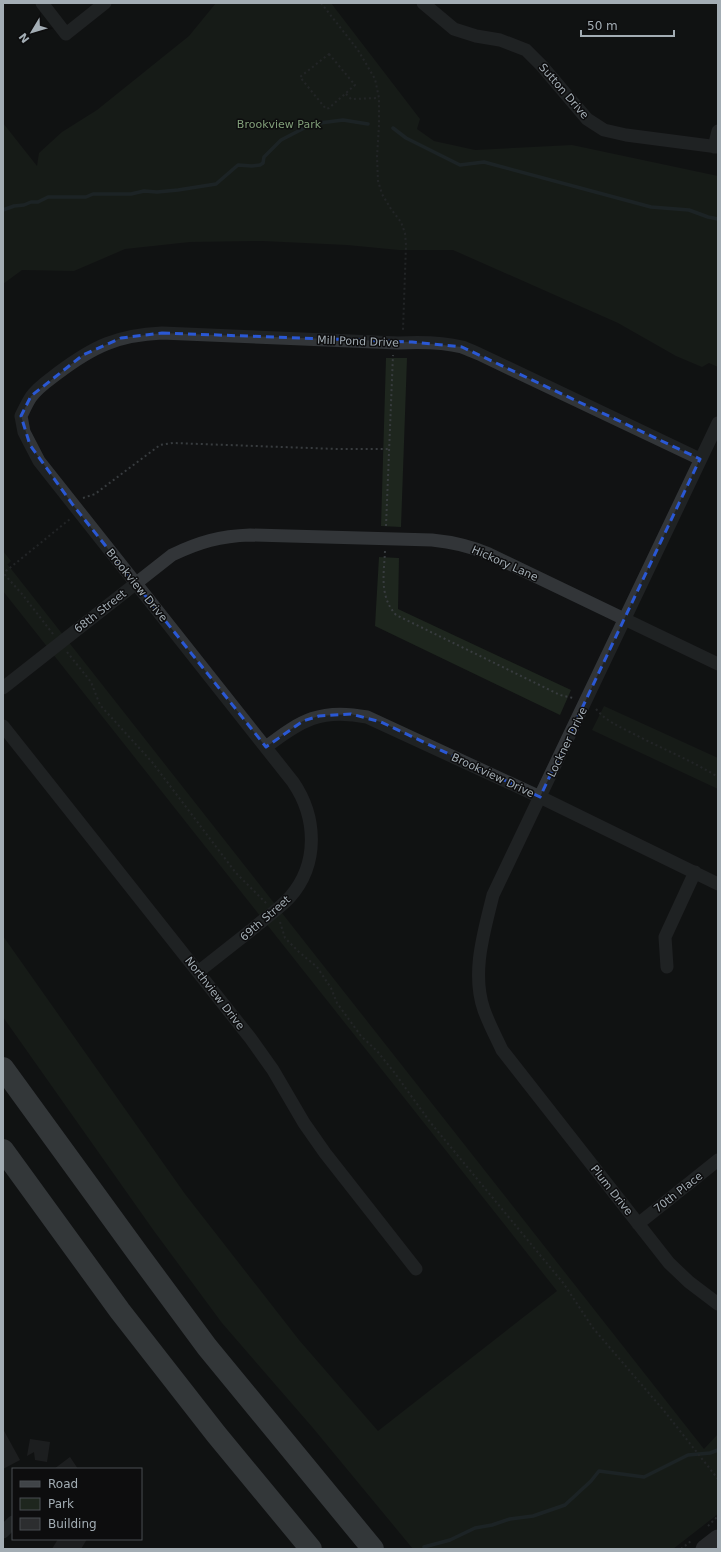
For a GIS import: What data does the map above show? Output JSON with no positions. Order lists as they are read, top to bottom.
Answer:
{
  "streets": {
    "street": [
      "Sutton Drive",
      "Mill Pond Drive",
      "Hickory Lane",
      "Brookview Drive",
      "68th Street",
      "Lockner Drive",
      "69th Street",
      "Northview Drive",
      "Plum Drive",
      "70th Place"
    ]
  },
  "crossings": [
    ["Mill Pond Drive", "Brookview Drive"],
    ["Mill Pond Drive", "Lockner Drive"],
    ["Hickory Lane", "68th Street"],
    ["Hickory Lane", "Lockner Drive"],
    ["Brookview Drive", "68th Street"],
    ["Brookview Drive", "Lockner Drive"],
    ["Brookview Drive", "69th Street"],
    ["Lockner Drive", "Plum Drive"],
    ["69th Street", "Northview Drive"],
    ["Plum Drive", "70th Place"]
  ],
  "parks": ["Brookview Park"],
  "legend": ["Road", "Park", "Building"],
  "scale_bar": "50 m",
  "north": "bottom left"
}
